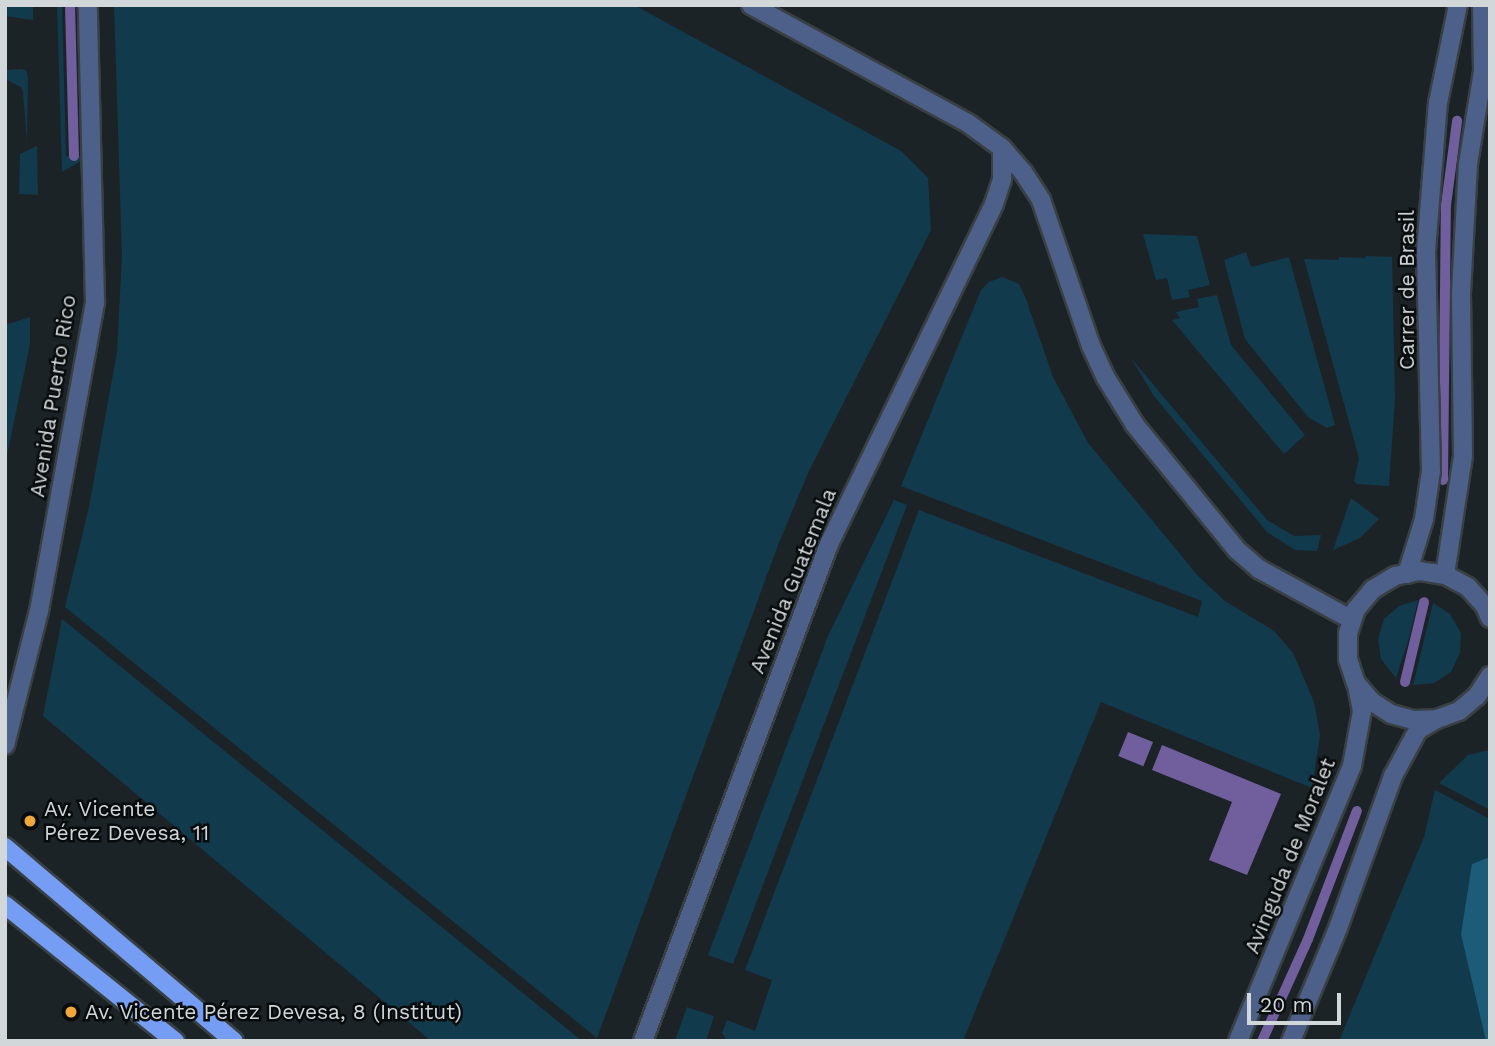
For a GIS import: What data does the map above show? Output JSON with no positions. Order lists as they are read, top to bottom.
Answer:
{
  "streets": {
    "street": [
      "Carrer de Brasil",
      "Avenida Puerto Rico",
      "Avenida Guatemala",
      "Avinguda de Moralet"
    ]
  },
  "places": ["Av. Vicente Pérez Devesa, 11", "Av. Vicente Pérez Devesa, 8 (Institut)"],
  "scale_bar": "20 m"
}
